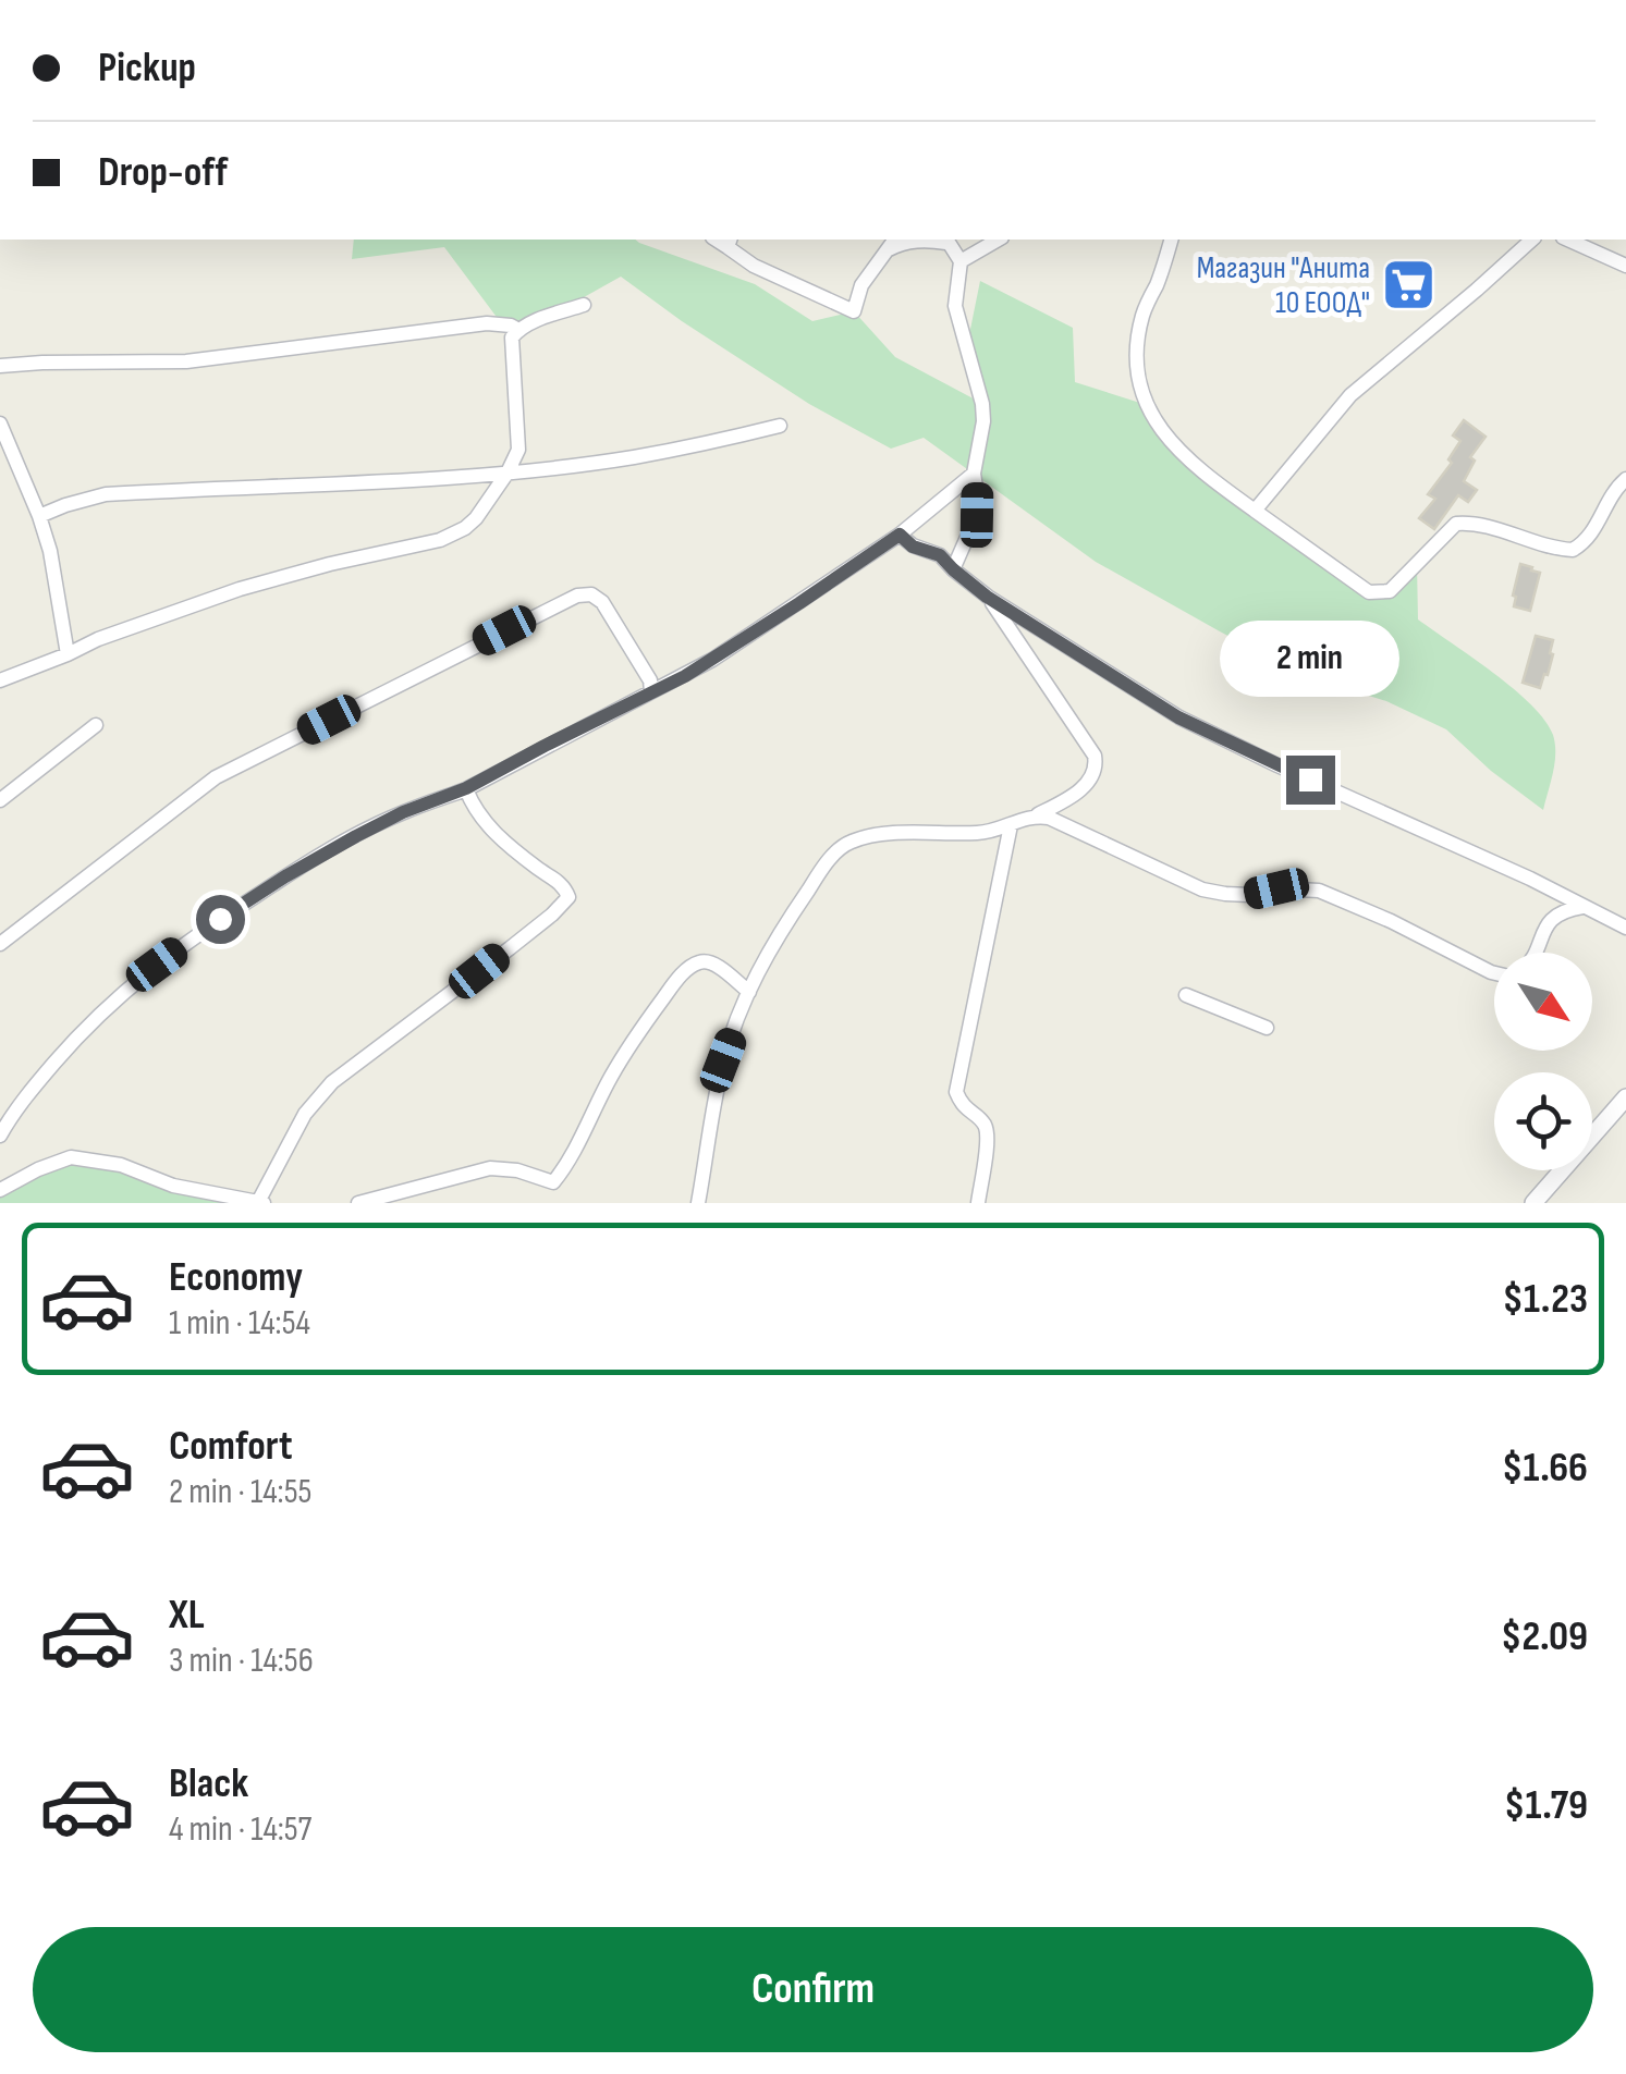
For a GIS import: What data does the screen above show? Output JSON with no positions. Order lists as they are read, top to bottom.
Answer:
{
  "places": {
    "supermarket": ["Магазин \"Анита 10 ЕООД\""]
  },
  "north": "bottom right",
  "page": {
    "banner": ["Pickup", "Drop-off"],
    "bubble": "2 min",
    "list": [
      {
        "name": "Economy",
        "note": "1 min · 14:54",
        "value": "$1.23"
      },
      {
        "name": "Comfort",
        "note": "2 min · 14:55",
        "value": "$1.66"
      },
      {
        "name": "XL",
        "note": "3 min · 14:56",
        "value": "$2.09"
      },
      {
        "name": "Black",
        "note": "4 min · 14:57",
        "value": "$1.79"
      }
    ],
    "buttons": "Confirm"
  }
}
